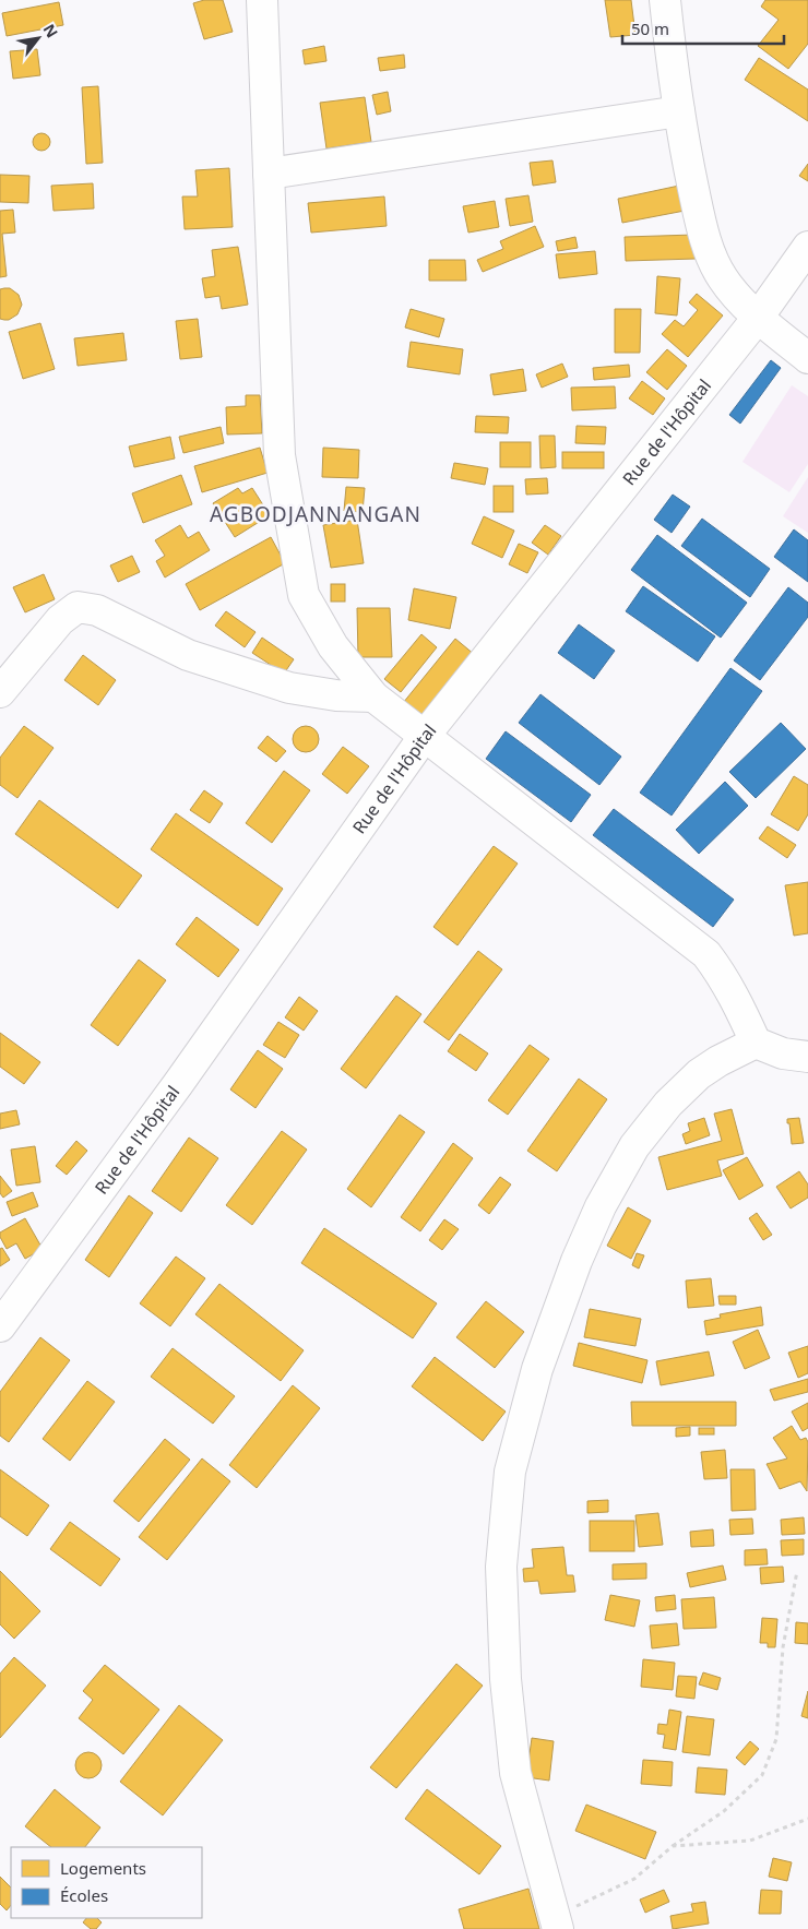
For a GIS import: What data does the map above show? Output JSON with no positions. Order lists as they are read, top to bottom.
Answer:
{
  "streets": {
    "street": ["Rue de l'Hôpital"]
  },
  "districts": ["AGBODJANNANGAN"],
  "legend": ["Logements", "Écoles"],
  "scale_bar": "50 m",
  "north": "top right"
}
